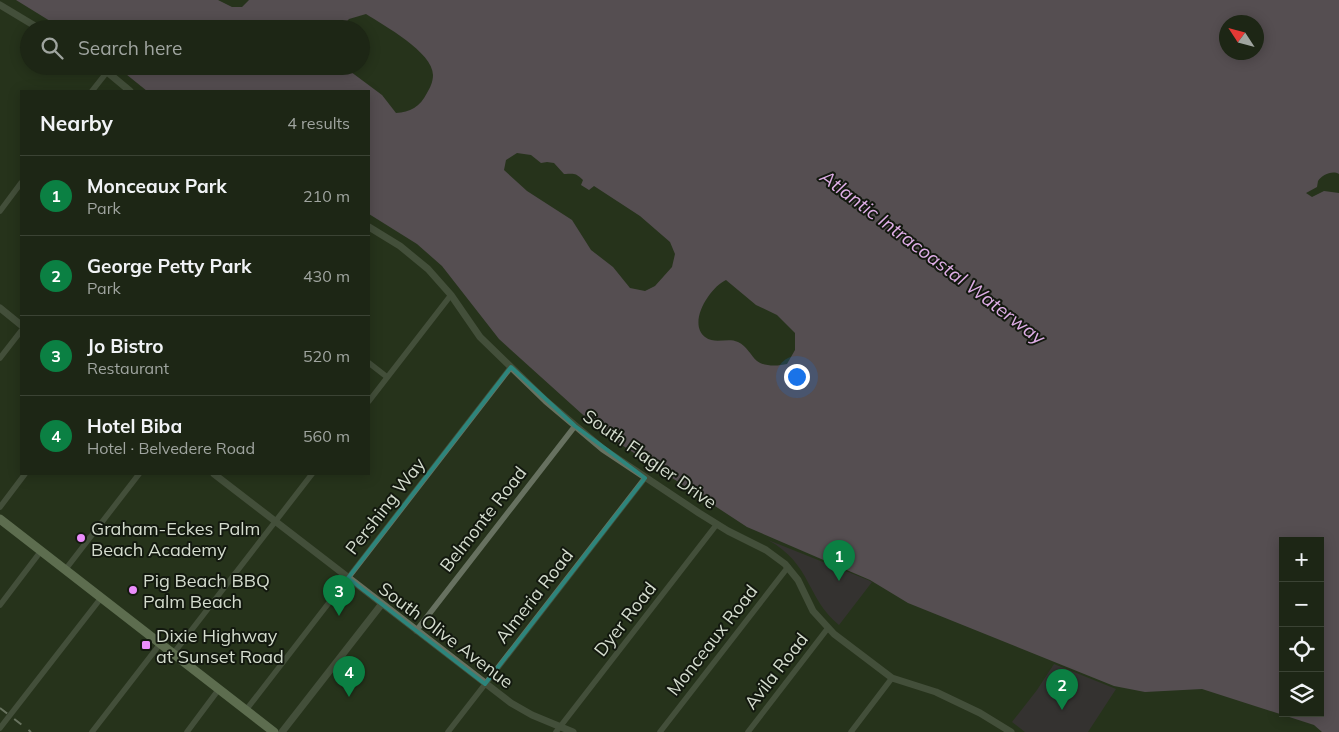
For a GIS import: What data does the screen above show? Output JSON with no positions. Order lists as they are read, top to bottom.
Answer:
{
  "streets": {
    "street": [
      "South Flagler Drive",
      "Pershing Way",
      "Belmonte Road",
      "Almeria Road",
      "Dyer Road",
      "South Olive Avenue",
      "Monceaux Road",
      "Avila Road"
    ]
  },
  "crossings": [
    ["South Flagler Drive", "Pershing Way"],
    ["South Flagler Drive", "Belmonte Road"],
    ["South Flagler Drive", "Almeria Road"],
    ["South Flagler Drive", "Dyer Road"],
    ["South Flagler Drive", "Monceaux Road"],
    ["South Flagler Drive", "Avila Road"],
    ["Pershing Way", "South Olive Avenue"],
    ["Belmonte Road", "South Olive Avenue"],
    ["Almeria Road", "South Olive Avenue"],
    ["Dyer Road", "South Olive Avenue"]
  ],
  "water": ["Atlantic Intracoastal Waterway"],
  "places": {
    "other": ["Graham-Eckes Palm Beach Academy", "Pig Beach BBQ Palm Beach"],
    "transit": ["Dixie Highway at Sunset Road"]
  },
  "north": "top left",
  "page": {
    "search": "Search here",
    "heading": ["Nearby", "4 results"],
    "list": [
      {
        "mark": "1",
        "name": "Monceaux Park",
        "note": "Park",
        "value": "210 m"
      },
      {
        "mark": "2",
        "name": "George Petty Park",
        "note": "Park",
        "value": "430 m"
      },
      {
        "mark": "3",
        "name": "Jo Bistro",
        "note": "Restaurant",
        "value": "520 m"
      },
      {
        "mark": "4",
        "name": "Hotel Biba",
        "note": "Hotel · Belvedere Road",
        "value": "560 m"
      }
    ],
    "map_buttons": ["+", "−"],
    "pins": [
      "1",
      "3",
      "4",
      "2"
    ]
  }
}
